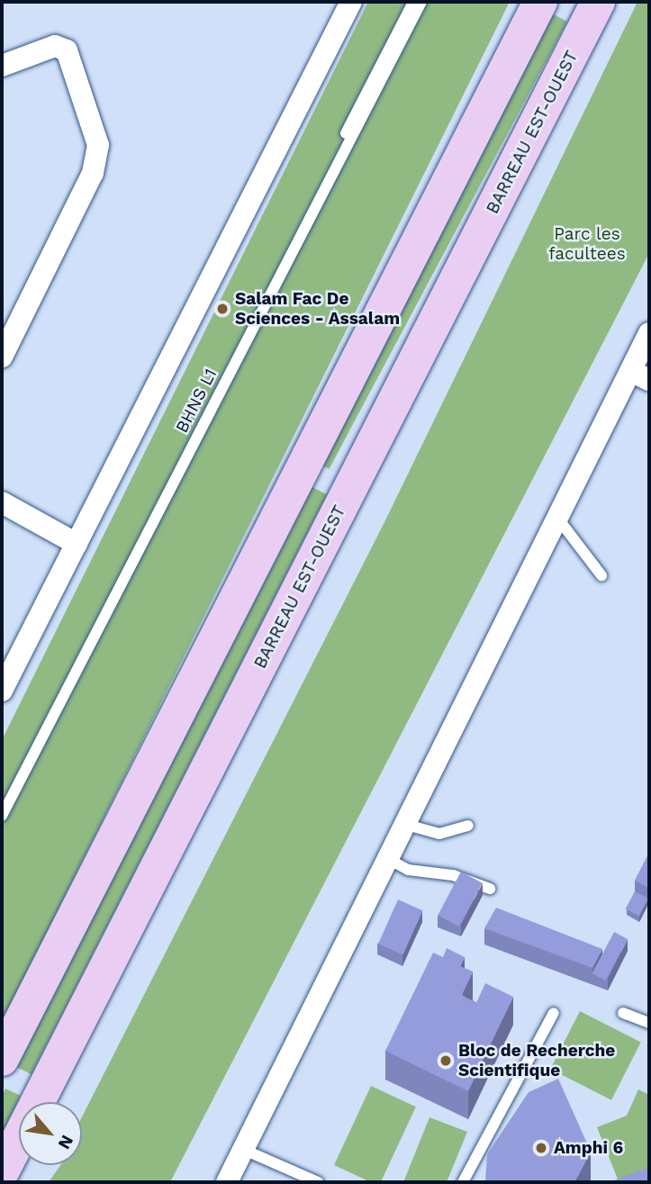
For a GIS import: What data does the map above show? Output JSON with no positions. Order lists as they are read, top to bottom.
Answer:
{
  "streets": {
    "main road": ["BARREAU EST-OUEST"],
    "lane": ["BHNS L1"]
  },
  "parks": ["Parc les facultees"],
  "places": ["Salam Fac De Sciences - Assalam", "Bloc de Recherche Scientifique", "Amphi 6"],
  "north": "bottom right"
}
